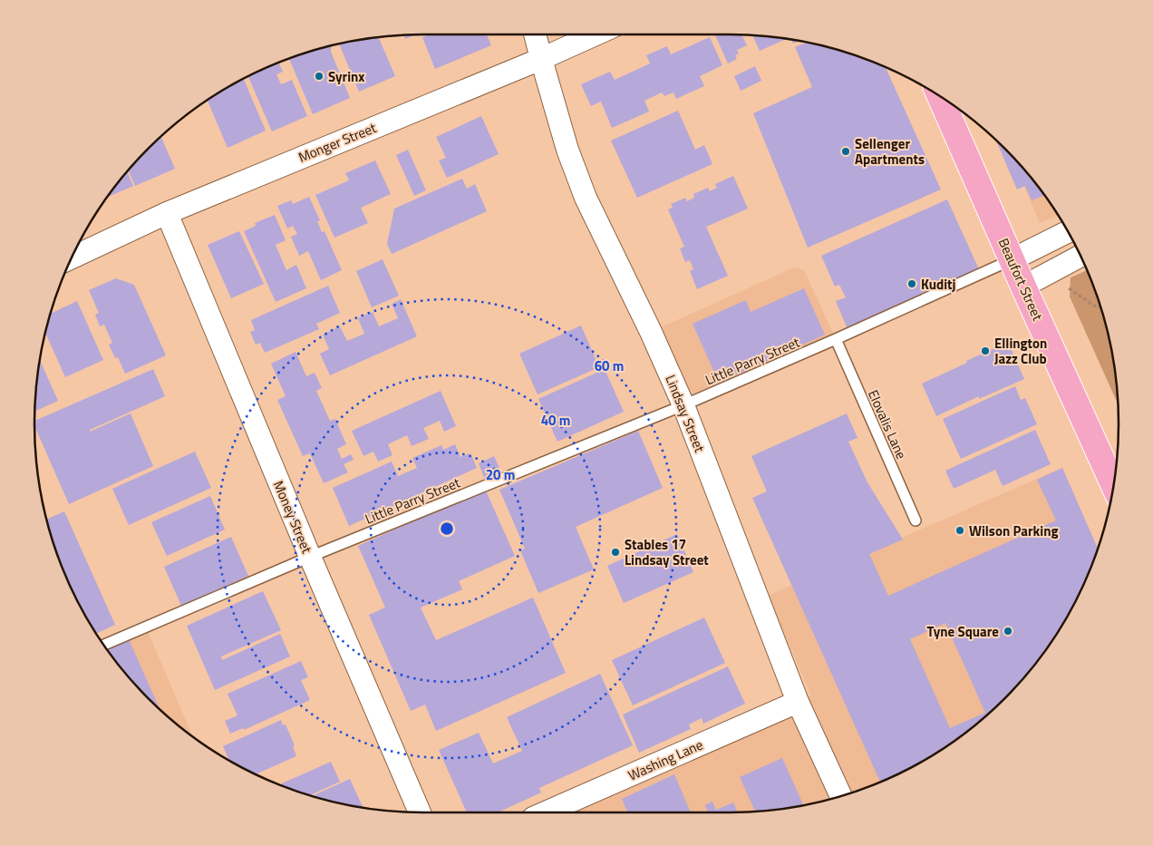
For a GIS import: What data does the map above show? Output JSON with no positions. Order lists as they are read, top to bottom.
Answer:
{
  "streets": {
    "main road": ["Beaufort Street"],
    "street": [
      "Monger Street",
      "Lindsay Street",
      "Money Street",
      "Washing Lane"
    ],
    "lane": ["Little Parry Street", "Elovalis Lane"]
  },
  "crossings": [
    ["Monger Street", "Lindsay Street"],
    ["Monger Street", "Money Street"],
    ["Beaufort Street", "Little Parry Street"],
    ["Little Parry Street", "Lindsay Street"],
    ["Little Parry Street", "Elovalis Lane"],
    ["Little Parry Street", "Money Street"],
    ["Lindsay Street", "Washing Lane"]
  ],
  "places": [
    "Syrinx",
    "Sellenger Apartments",
    "Kuditj",
    "Ellington Jazz Club",
    "Wilson Parking",
    "Stables 17 Lindsay Street",
    "Tyne Square"
  ],
  "rings": ["60 m", "40 m", "20 m"]
}
